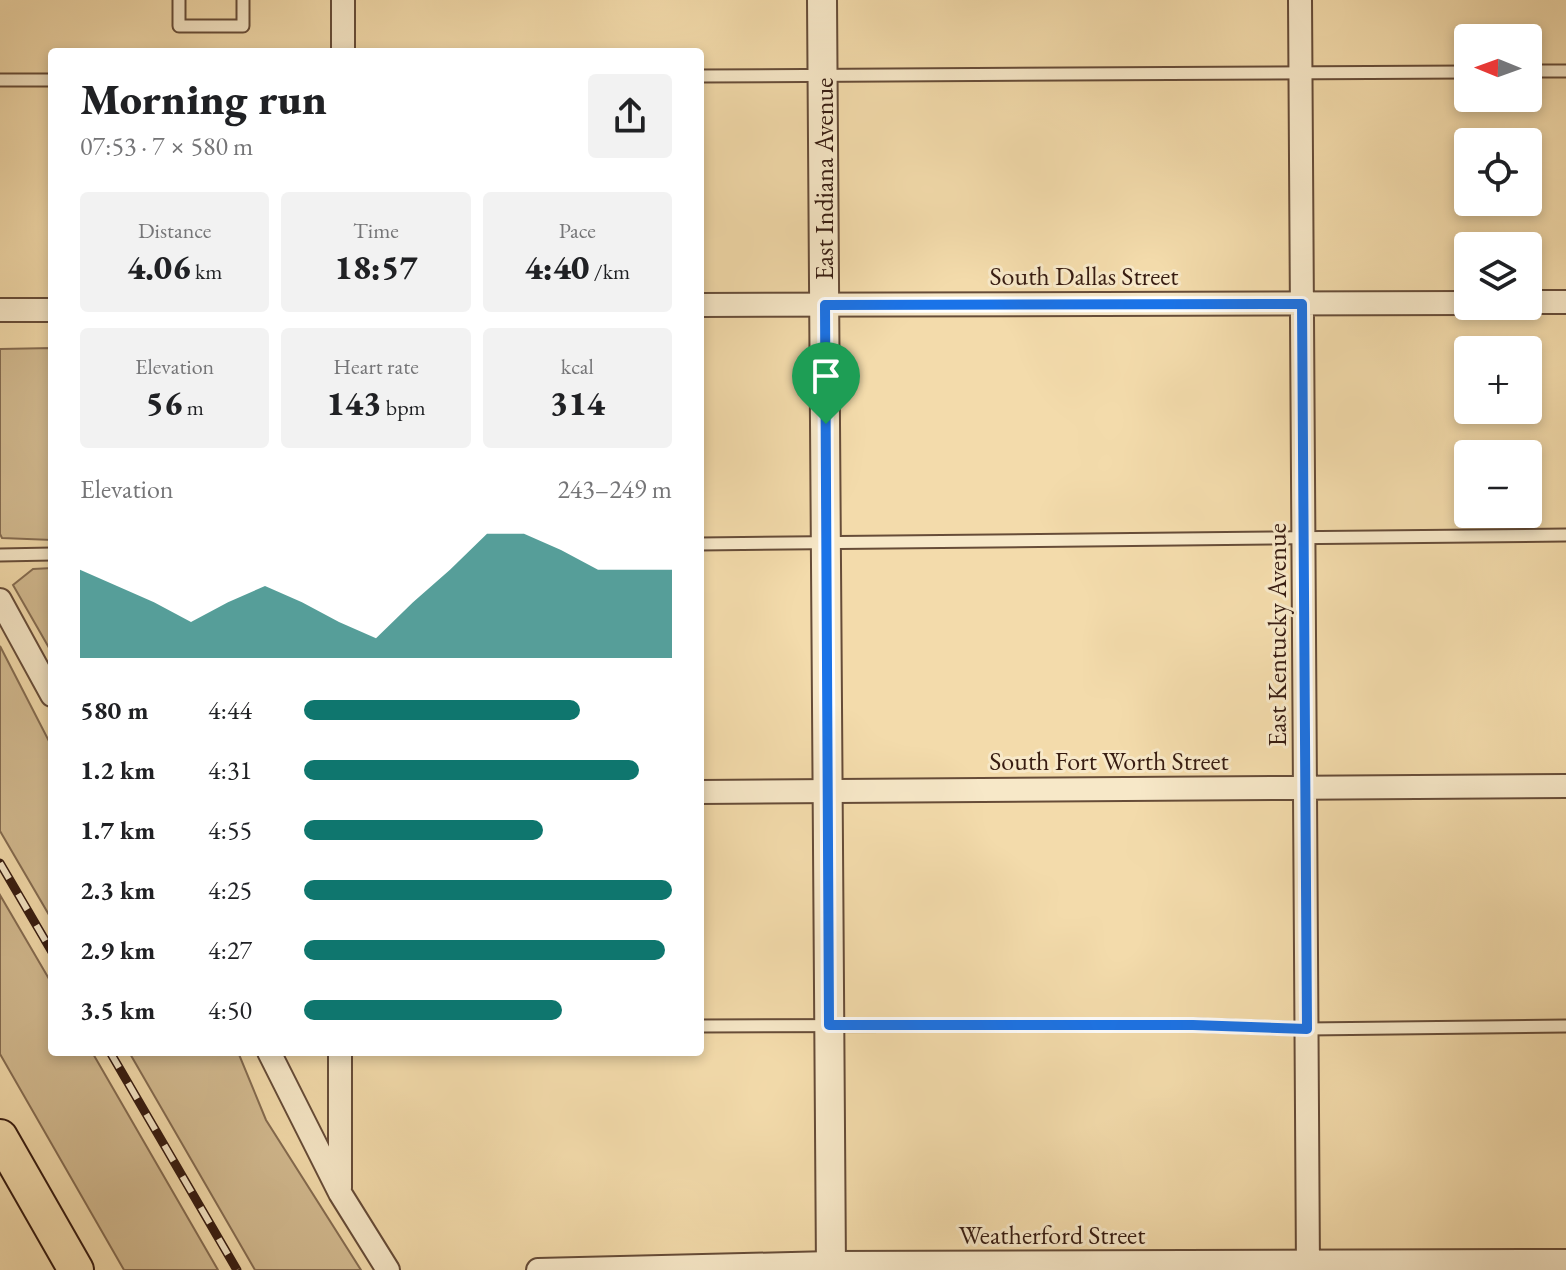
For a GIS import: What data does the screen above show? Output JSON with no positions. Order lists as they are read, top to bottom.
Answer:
{
  "streets": {
    "street": [
      "East Indiana Avenue",
      "South Dallas Street",
      "East Kentucky Avenue",
      "South Fort Worth Street",
      "Weatherford Street"
    ]
  },
  "crossings": [
    ["East Indiana Avenue", "South Dallas Street"],
    ["East Indiana Avenue", "South Fort Worth Street"],
    ["East Indiana Avenue", "Weatherford Street"],
    ["South Dallas Street", "East Kentucky Avenue"],
    ["East Kentucky Avenue", "South Fort Worth Street"],
    ["East Kentucky Avenue", "Weatherford Street"]
  ],
  "north": "left",
  "page": {
    "map_buttons": ["+", "−"],
    "heading": ["Morning run", "07:53 · 7 × 580 m"],
    "stats": [
      ["Distance", "4.06 km"],
      ["Time", "18:57"],
      ["Pace", "4:40 /km"],
      ["Elevation", "56 m"],
      ["Heart rate", "143 bpm"],
      ["kcal", "314"]
    ],
    "chart": ["Elevation", "243–249 m"],
    "list": [
      {
        "name": "580 m",
        "note": "4:44"
      },
      {
        "name": "1.2 km",
        "note": "4:31"
      },
      {
        "name": "1.7 km",
        "note": "4:55"
      },
      {
        "name": "2.3 km",
        "note": "4:25"
      },
      {
        "name": "2.9 km",
        "note": "4:27"
      },
      {
        "name": "3.5 km",
        "note": "4:50"
      }
    ]
  }
}
